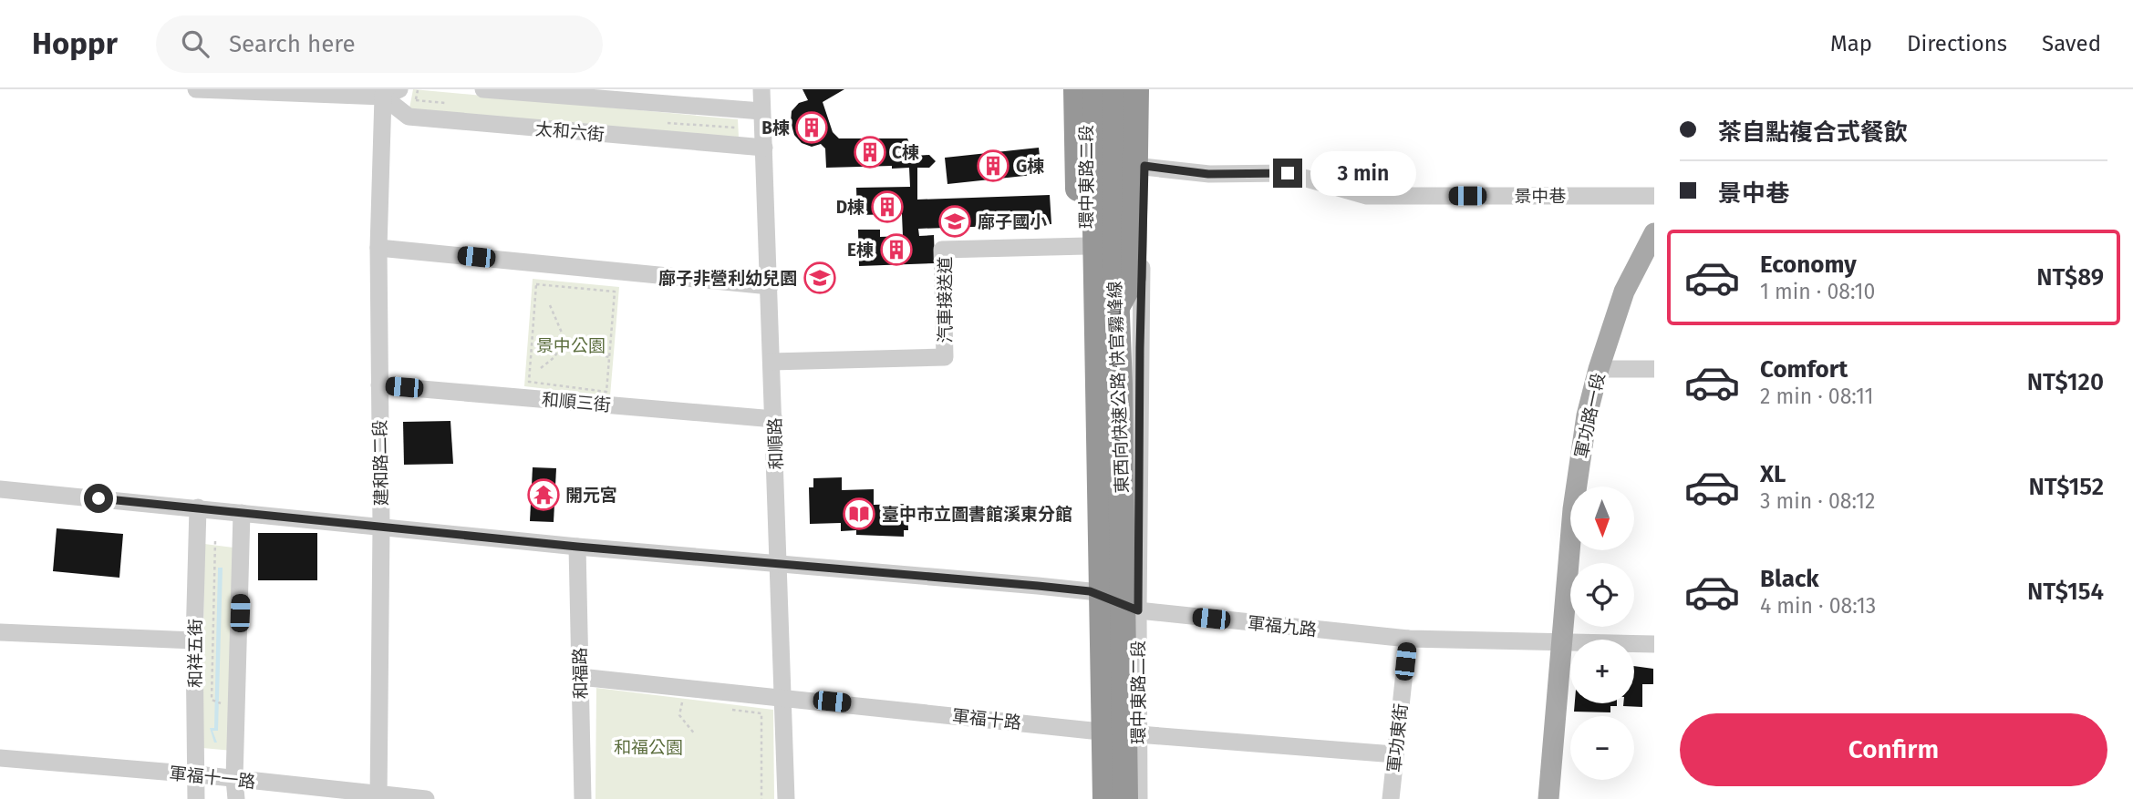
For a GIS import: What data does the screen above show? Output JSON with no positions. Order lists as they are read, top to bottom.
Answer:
{
  "streets": {
    "highway": ["東西向快速公路 快官霧峰線"],
    "main road": ["軍功路一段"],
    "street": [
      "太和六街",
      "環中東路二段",
      "景中巷",
      "汽車接送道",
      "和順三街",
      "和順路",
      "建和路二段",
      "軍福九路",
      "和祥五街",
      "和福路",
      "軍福十路",
      "軍功東街",
      "軍福十一路"
    ]
  },
  "crossings": [
    ["太和六街", "和順路"],
    ["太和六街", "建和路二段"],
    ["環中東路二段", "景中巷"],
    ["環中東路二段", "汽車接送道"],
    ["環中東路二段", "軍福九路"],
    ["環中東路二段", "軍福十路"],
    ["汽車接送道", "和順路"],
    ["和順三街", "和順路"],
    ["和順三街", "建和路二段"],
    ["軍功路一段", "軍福九路"],
    ["和順路", "軍福九路"],
    ["和順路", "軍福十路"],
    ["建和路二段", "軍福九路"],
    ["建和路二段", "軍福十一路"],
    ["軍福九路", "和祥五街"],
    ["軍福九路", "和福路"],
    ["軍福九路", "軍功東街"],
    ["和祥五街", "軍福十一路"],
    ["和福路", "軍福十路"],
    ["軍福十路", "軍功東街"]
  ],
  "parks": ["景中公園", "和福公園"],
  "places": {
    "building": [
      "B棟",
      "C棟",
      "G棟",
      "D棟",
      "E棟"
    ],
    "school or university": ["廍子國小", "廍子非營利幼兒園"],
    "temple": ["開元宮"],
    "library": ["臺中市立圖書館溪東分館"]
  },
  "north": "bottom",
  "page": {
    "header": "Hoppr",
    "search": "Search here",
    "nav": ["Map", "Directions", "Saved"],
    "banner": ["茶自點複合式餐飲", "景中巷"],
    "bubble": "3 min",
    "list": [
      {
        "name": "Economy",
        "note": "1 min · 08:10",
        "value": "NT$89"
      },
      {
        "name": "Comfort",
        "note": "2 min · 08:11",
        "value": "NT$120"
      },
      {
        "name": "XL",
        "note": "3 min · 08:12",
        "value": "NT$152"
      },
      {
        "name": "Black",
        "note": "4 min · 08:13",
        "value": "NT$154"
      }
    ],
    "map_buttons": ["+", "−"],
    "buttons": "Confirm"
  }
}
